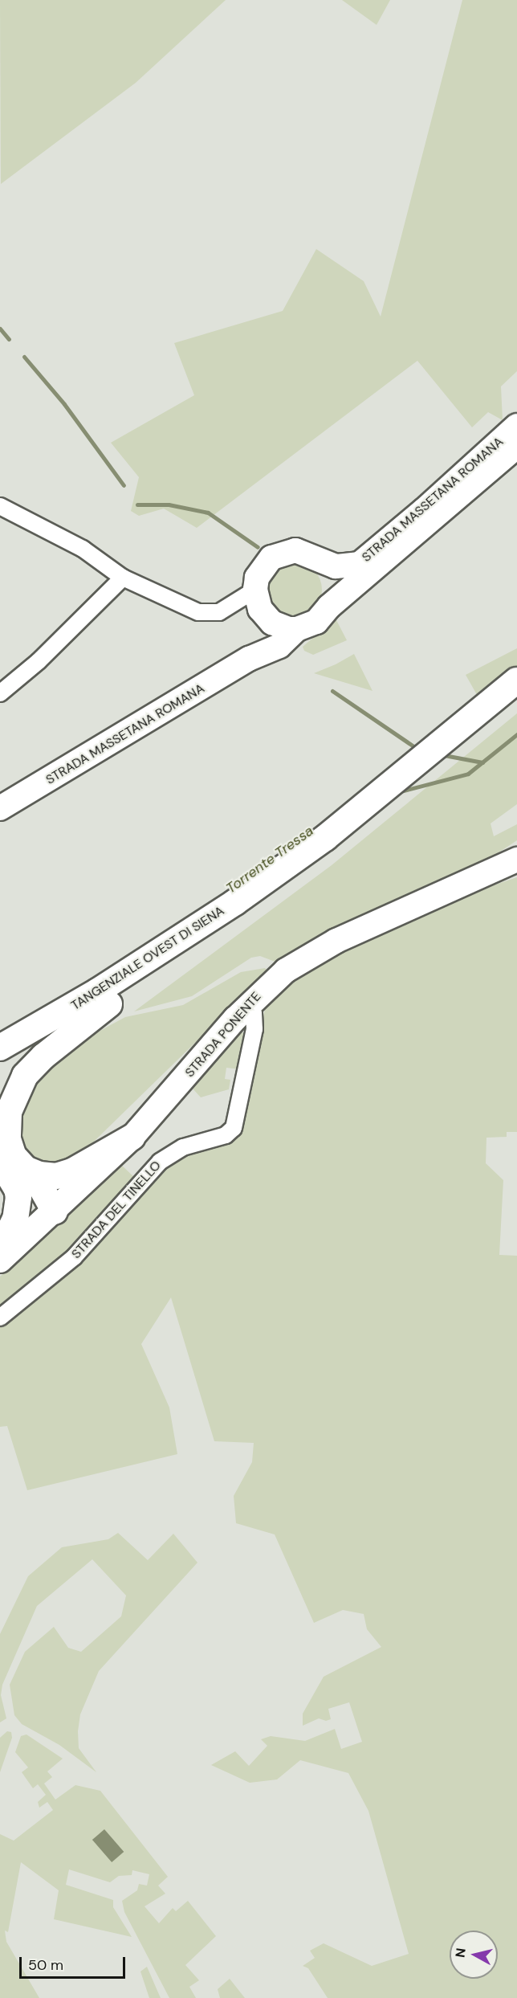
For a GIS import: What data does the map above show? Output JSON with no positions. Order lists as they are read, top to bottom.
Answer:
{
  "streets": {
    "highway": ["TANGENZIALE OVEST DI SIENA"],
    "main road": ["STRADA MASSETANA ROMANA", "STRADA PONENTE"],
    "street": ["STRADA DEL TINELLO"]
  },
  "crossings": [
    ["STRADA PONENTE", "STRADA DEL TINELLO"]
  ],
  "water": ["Torrente Tressa"],
  "scale_bar": "50 m",
  "north": "left"
}
